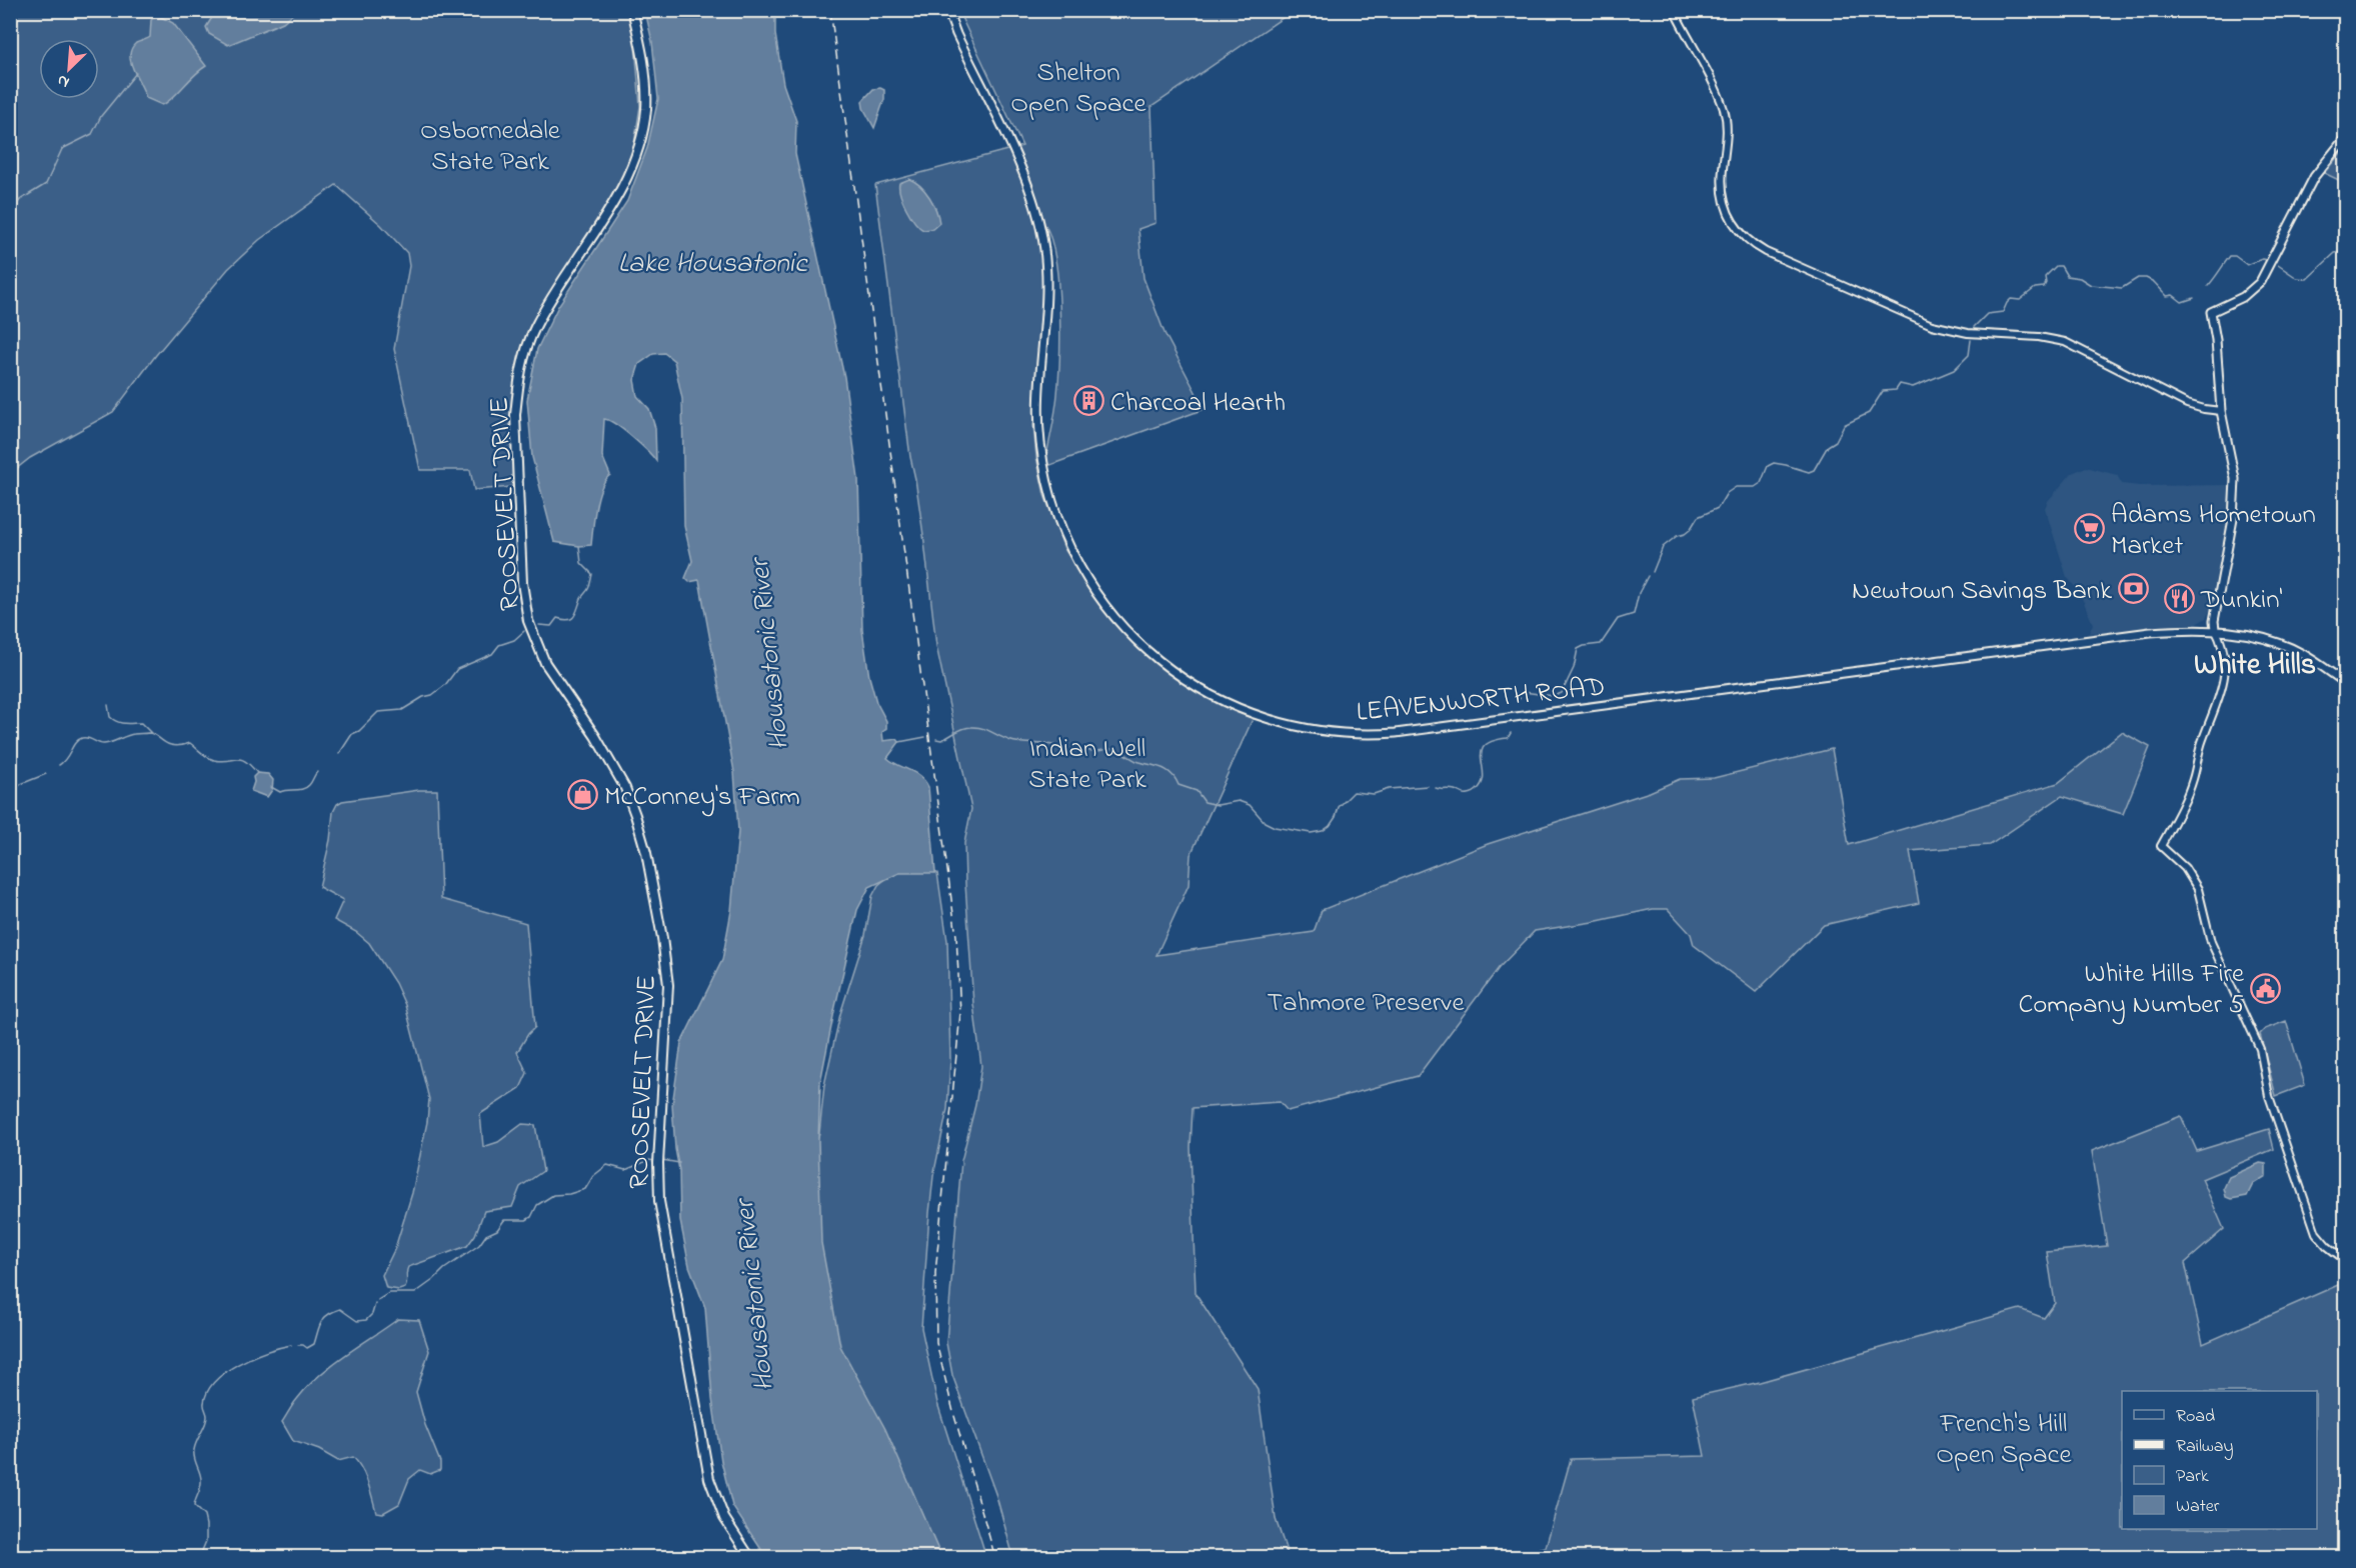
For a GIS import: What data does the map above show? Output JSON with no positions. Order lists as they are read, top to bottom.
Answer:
{
  "streets": {
    "main road": ["ROOSEVELT DRIVE", "LEAVENWORTH ROAD"]
  },
  "districts": ["White Hills"],
  "water": ["Lake Housatonic", "Housatonic River"],
  "parks": [
    "Shelton Open Space",
    "Osbornedale State Park",
    "Indian Well State Park",
    "Tahmore Preserve",
    "French's Hill Open Space"
  ],
  "places": {
    "building": ["Charcoal Hearth"],
    "supermarket": ["Adams Hometown Market"],
    "bank": ["Newtown Savings Bank"],
    "restaurant": ["Dunkin'"],
    "shop": ["McConney's Farm"],
    "public building": ["White Hills Fire Company Number 5"]
  },
  "legend": [
    "Road",
    "Railway",
    "Park",
    "Water"
  ],
  "north": "bottom left"
}
